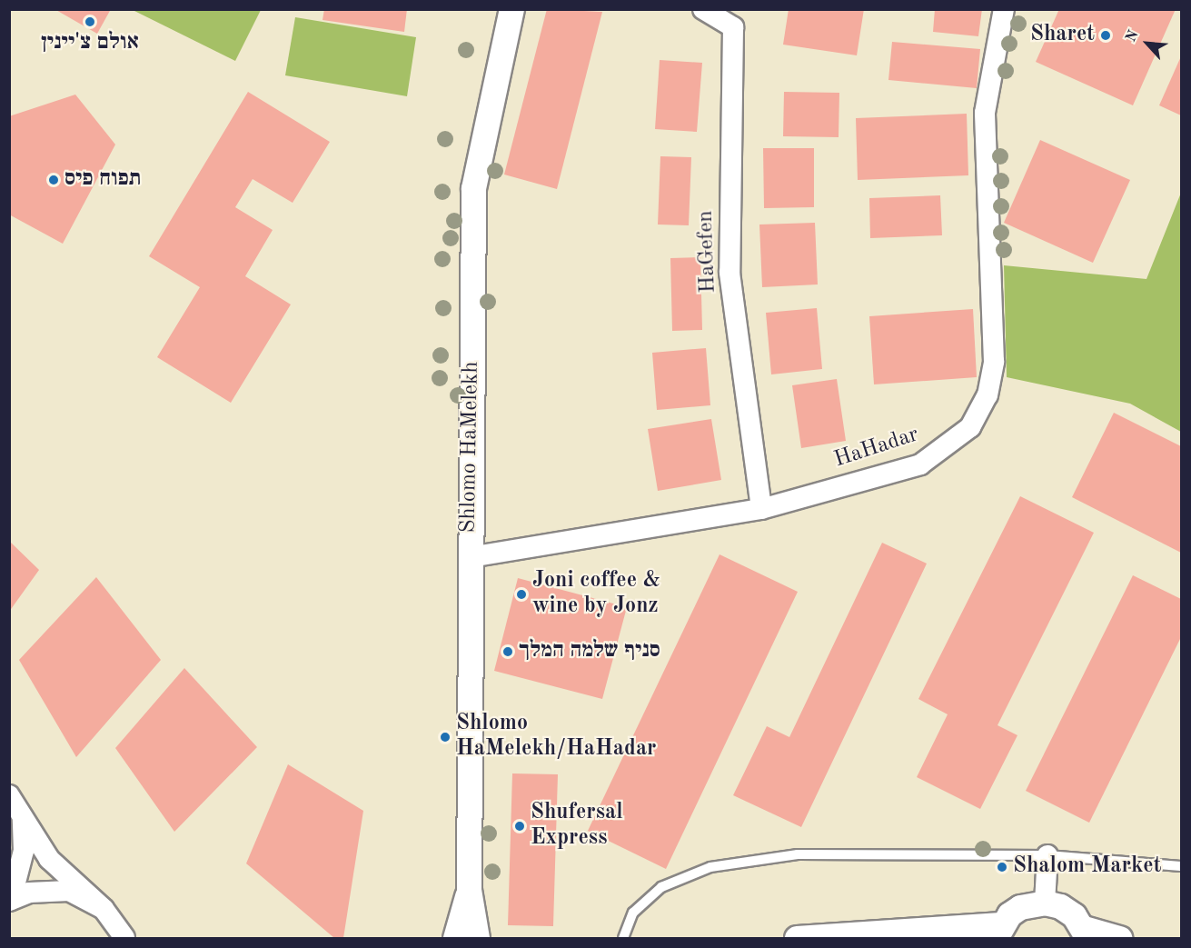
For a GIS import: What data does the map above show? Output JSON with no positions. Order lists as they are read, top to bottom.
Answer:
{
  "streets": {
    "street": ["HaGefen", "Shlomo HaMelekh", "HaHadar"]
  },
  "crossings": [
    ["HaGefen", "HaHadar"],
    ["Shlomo HaMelekh", "HaHadar"]
  ],
  "places": [
    "אולם צ'יינין",
    "Sharet",
    "תפוח פיס",
    "Joni coffee & wine by Jonz",
    "סניף שלמה המלך",
    "Shlomo HaMelekh/HaHadar",
    "Shufersal Express",
    "Shalom Market"
  ],
  "north": "top left"
}
